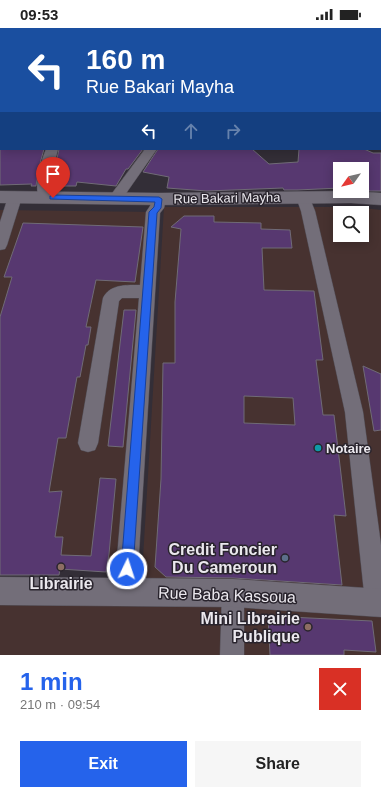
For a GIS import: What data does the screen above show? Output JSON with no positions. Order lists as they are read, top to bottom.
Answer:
{
  "streets": {
    "street": ["Rue Bakari Mayha", "Rue Baba Kassoua"]
  },
  "places": [
    "Notaire",
    "Credit Foncier Du Cameroun",
    "Librairie",
    "Mini Librairie Publique"
  ],
  "north": "bottom left",
  "page": {
    "status": "09:53",
    "turn": ["160 m", "Rue Bakari Mayha"],
    "heading": ["1 min", "210 m · 09:54"],
    "buttons": ["Exit", "Share"]
  }
}
